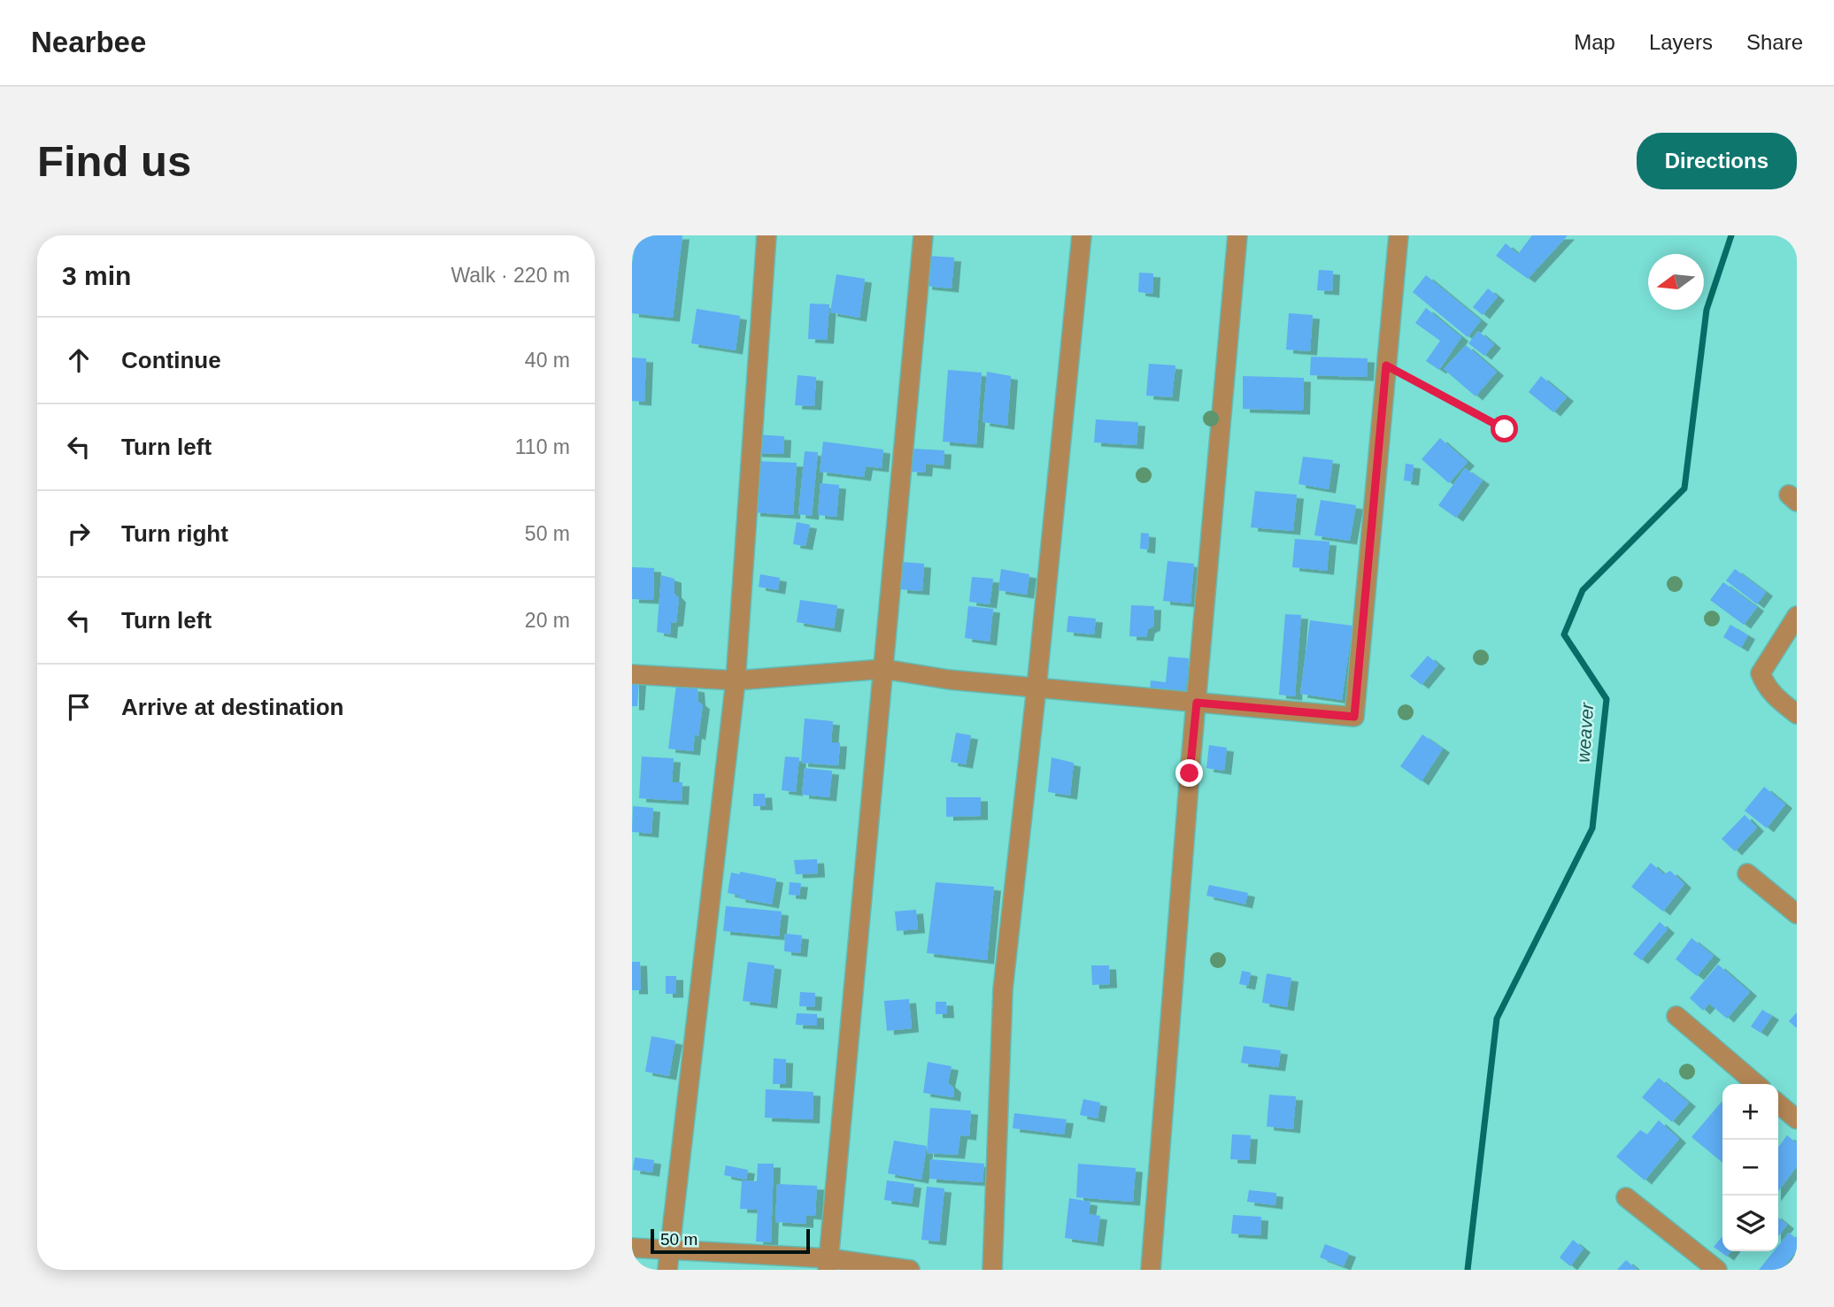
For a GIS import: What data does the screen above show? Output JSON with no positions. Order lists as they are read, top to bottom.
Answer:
{
  "water": ["weaver"],
  "scale_bar": "50 m",
  "north": "left",
  "page": {
    "header": "Nearbee",
    "nav": ["Map", "Layers", "Share"],
    "buttons": "Directions",
    "title": "Find us",
    "heading": ["3 min", "Walk · 220 m"],
    "list": [
      ["Continue", "40 m"],
      ["Turn left", "110 m"],
      ["Turn right", "50 m"],
      ["Turn left", "20 m"],
      "Arrive at destination"
    ],
    "map_buttons": ["+", "−"],
    "scale": "50 m"
  }
}
